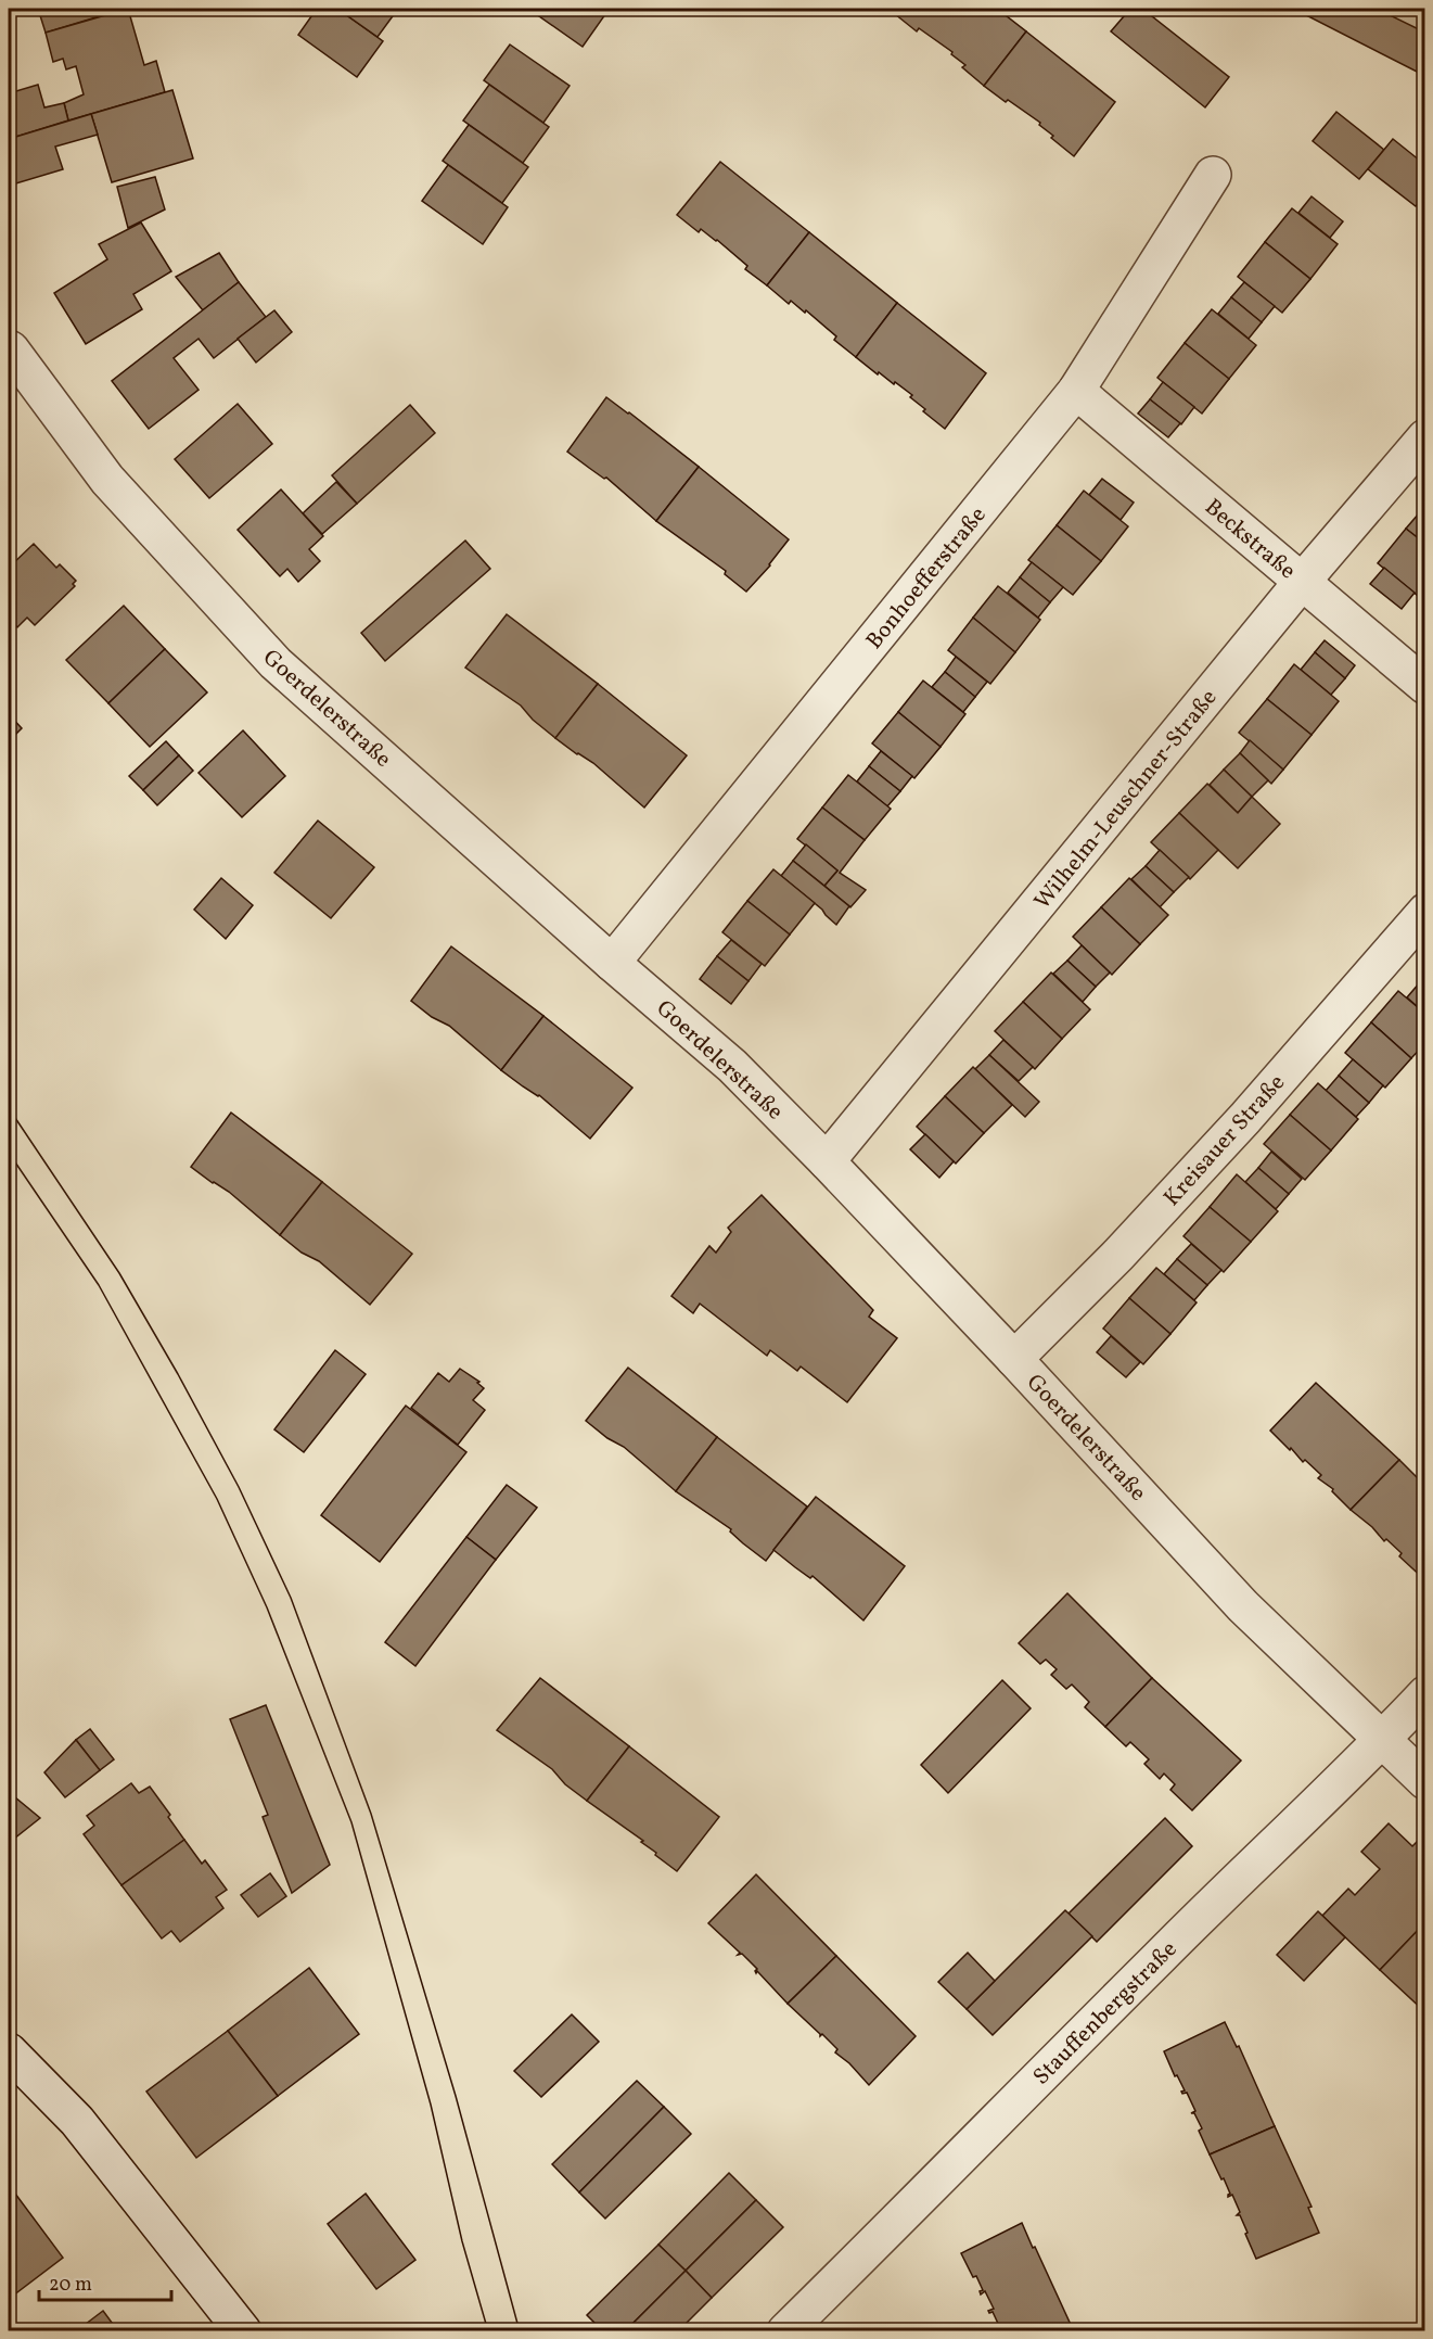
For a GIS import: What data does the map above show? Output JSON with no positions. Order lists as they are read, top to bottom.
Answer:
{
  "streets": {
    "street": [
      "Beckstraße",
      "Bonhoefferstraße",
      "Goerdelerstraße",
      "Wilhelm-Leuschner-Straße",
      "Kreisauer Straße",
      "Stauffenbergstraße"
    ]
  },
  "crossings": [
    ["Beckstraße", "Bonhoefferstraße"],
    ["Beckstraße", "Wilhelm-Leuschner-Straße"],
    ["Bonhoefferstraße", "Goerdelerstraße"],
    ["Goerdelerstraße", "Wilhelm-Leuschner-Straße"],
    ["Goerdelerstraße", "Kreisauer Straße"],
    ["Goerdelerstraße", "Stauffenbergstraße"]
  ],
  "scale_bar": "20 m"
}
